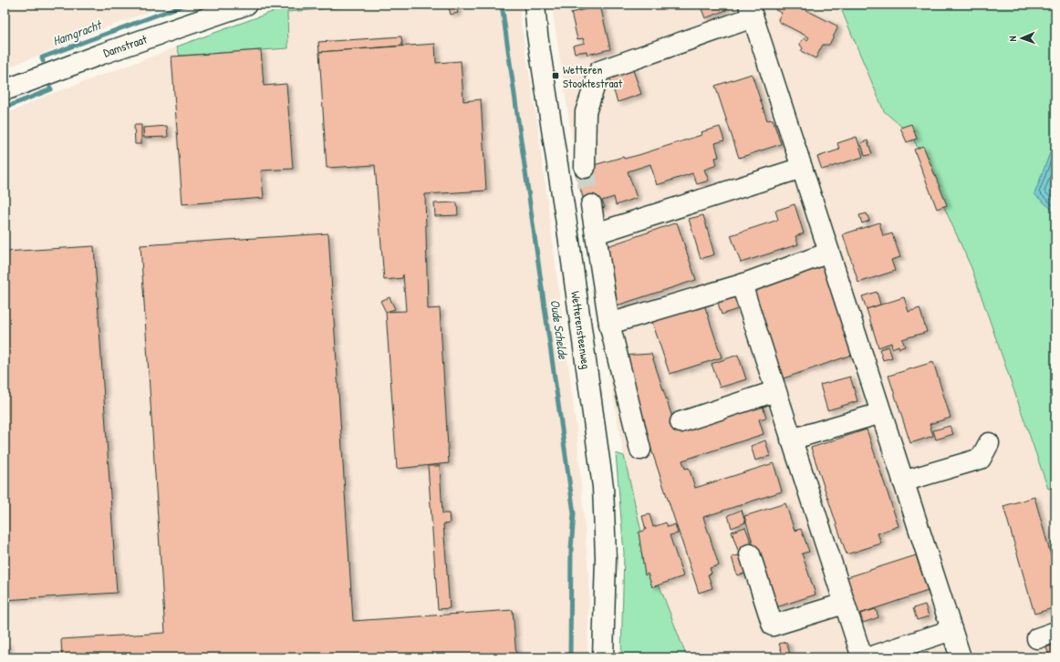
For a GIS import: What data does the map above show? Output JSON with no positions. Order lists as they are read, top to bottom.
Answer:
{
  "streets": {
    "street": ["Damstraat", "Wetterensteenweg"]
  },
  "water": ["Hamgracht", "Oude Schelde"],
  "places": {
    "transit": ["Wetteren Stooktestraat"]
  },
  "north": "left"
}
